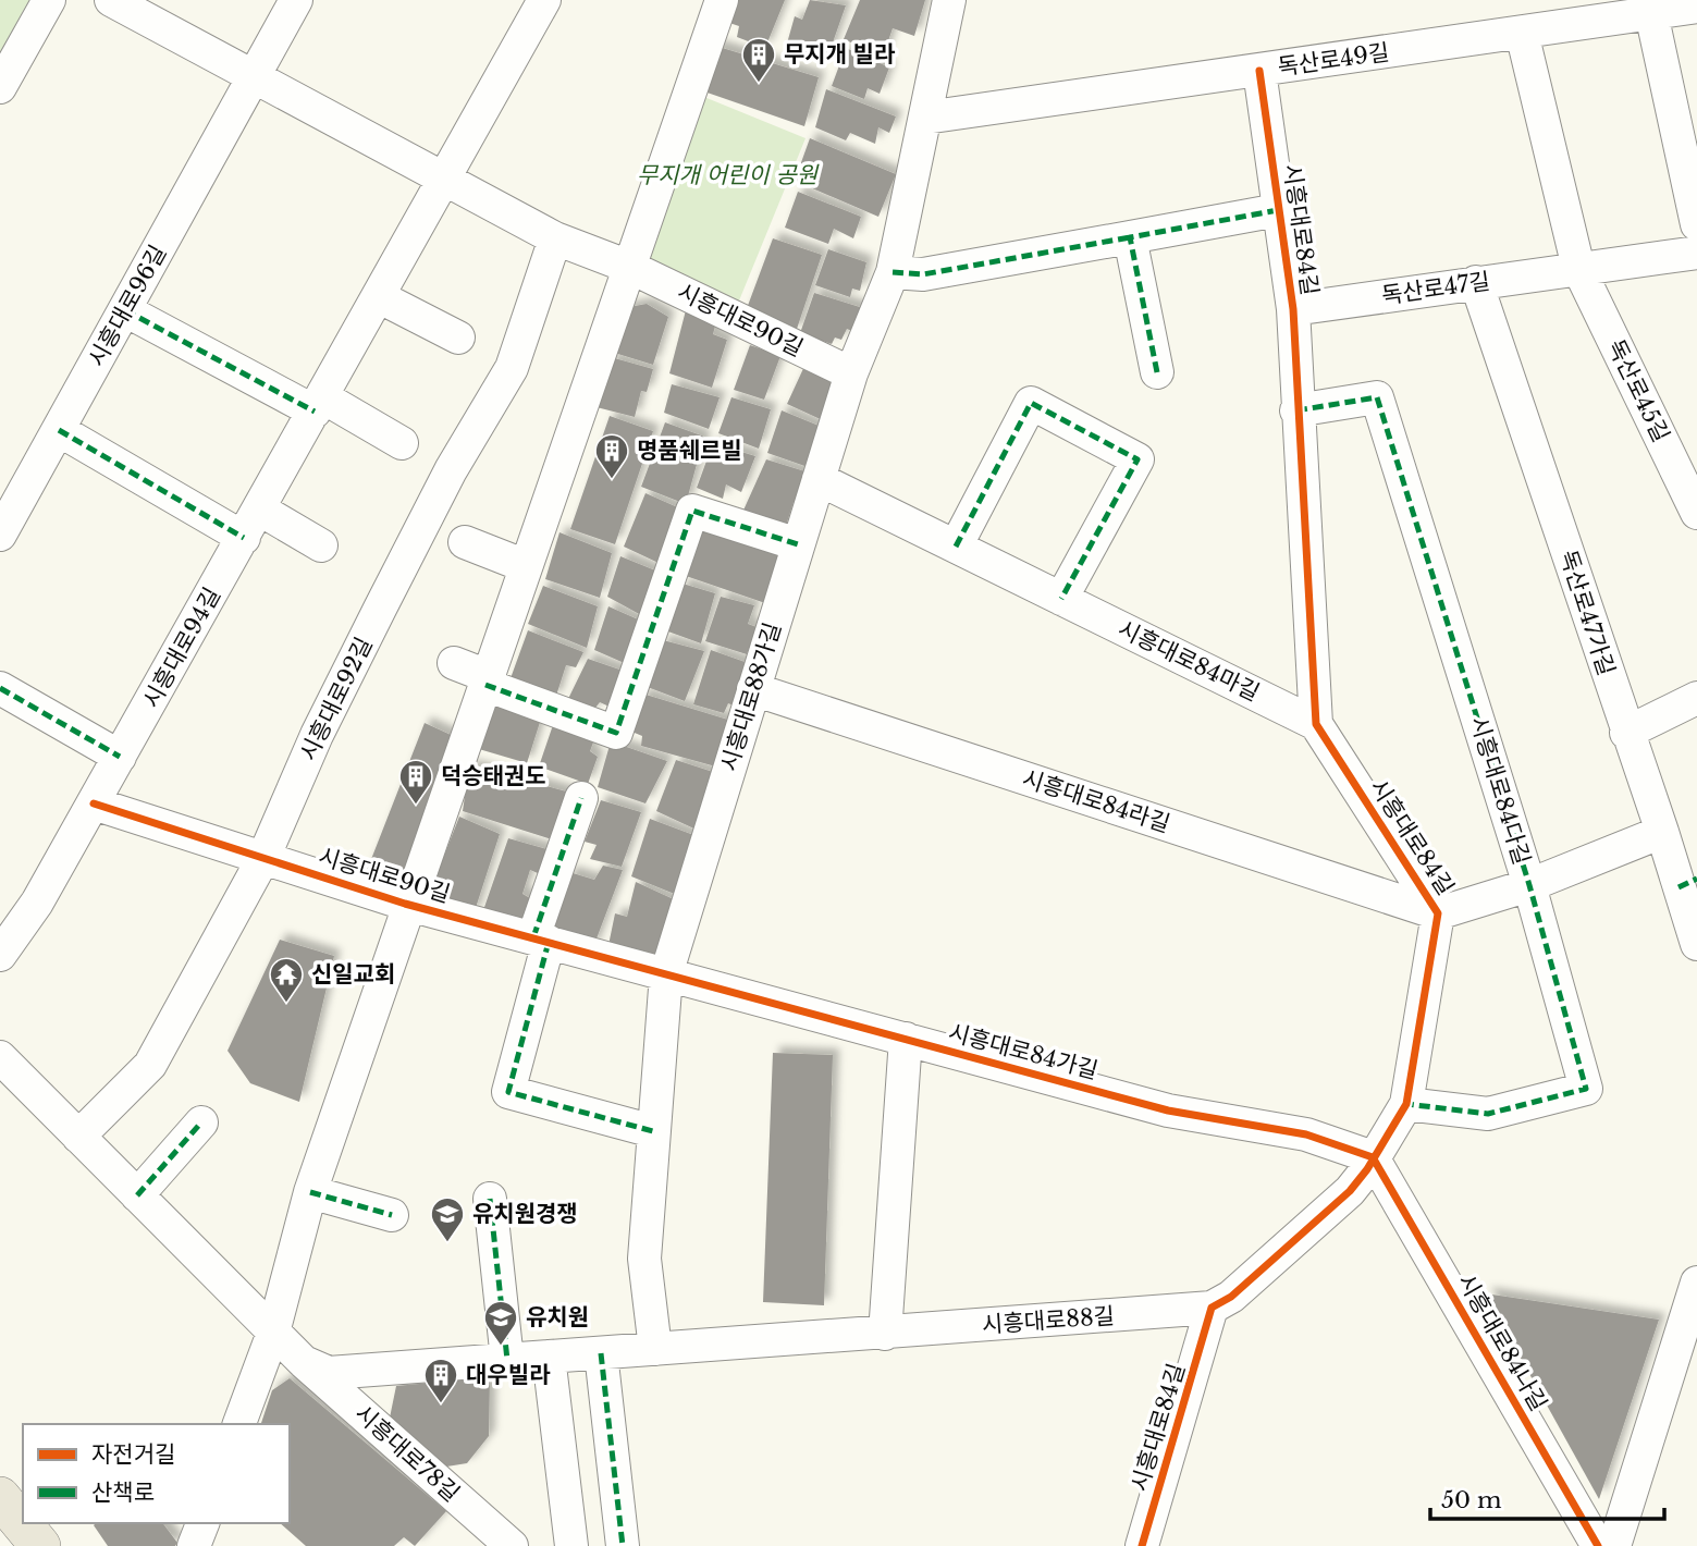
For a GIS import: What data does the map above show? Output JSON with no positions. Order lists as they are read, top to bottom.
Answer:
{
  "streets": {
    "street": [
      "독산로49길",
      "시흥대로84길",
      "독산로47길",
      "시흥대로96길",
      "시흥대로90길",
      "독산로45길",
      "독산로47가길",
      "시흥대로94길",
      "시흥대로84마길",
      "시흥대로88가길",
      "시흥대로92길",
      "시흥대로84다길",
      "시흥대로84라길",
      "시흥대로84가길",
      "시흥대로88길",
      "시흥대로84나길",
      "시흥대로78길"
    ]
  },
  "crossings": [
    ["독산로49길", "시흥대로84길"],
    ["독산로49길", "시흥대로88가길"],
    ["시흥대로84길", "독산로47길"],
    ["시흥대로84길", "독산로47가길"],
    ["시흥대로84길", "시흥대로84마길"],
    ["시흥대로84길", "시흥대로84다길"],
    ["시흥대로84길", "시흥대로84라길"],
    ["시흥대로84길", "시흥대로84가길"],
    ["시흥대로84길", "시흥대로88길"],
    ["시흥대로84길", "시흥대로84나길"],
    ["독산로47길", "독산로45길"],
    ["독산로47길", "독산로47가길"],
    ["시흥대로90길", "시흥대로94길"],
    ["시흥대로90길", "시흥대로88가길"],
    ["시흥대로90길", "시흥대로92길"],
    ["시흥대로90길", "시흥대로84가길"],
    ["시흥대로84마길", "시흥대로88가길"],
    ["시흥대로88가길", "시흥대로84라길"],
    ["시흥대로88가길", "시흥대로84가길"],
    ["시흥대로88가길", "시흥대로88길"],
    ["시흥대로84가길", "시흥대로84나길"],
    ["시흥대로88길", "시흥대로78길"]
  ],
  "parks": ["무지개 어린이 공원"],
  "places": {
    "building": [
      "무지개 빌라",
      "명품쉐르빌",
      "덕승태권도",
      "대우빌라"
    ],
    "temple": ["신일교회"],
    "school or university": ["유치원경쟁", "유치원"]
  },
  "legend": ["자전거길", "산책로"],
  "scale_bar": "50 m"
}
